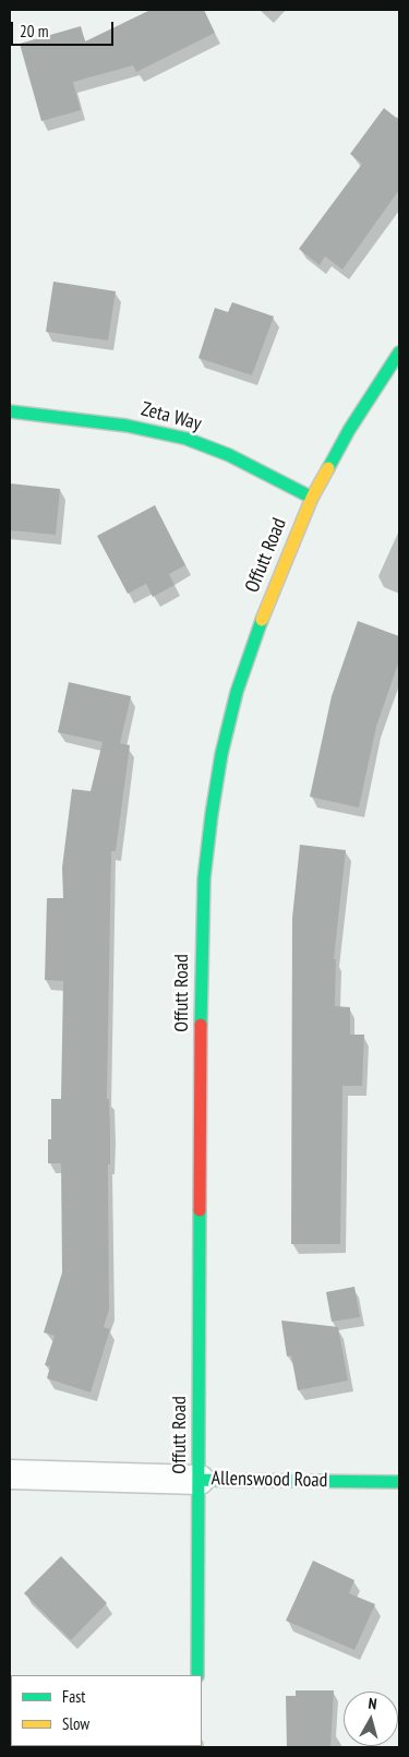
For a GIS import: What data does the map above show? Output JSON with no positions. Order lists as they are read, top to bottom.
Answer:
{
  "streets": {
    "street": ["Zeta Way", "Offutt Road", "Allenswood Road"]
  },
  "crossings": [
    ["Zeta Way", "Offutt Road"],
    ["Offutt Road", "Allenswood Road"]
  ],
  "legend": ["Fast", "Slow"],
  "scale_bar": "20 m",
  "north": "top"
}
